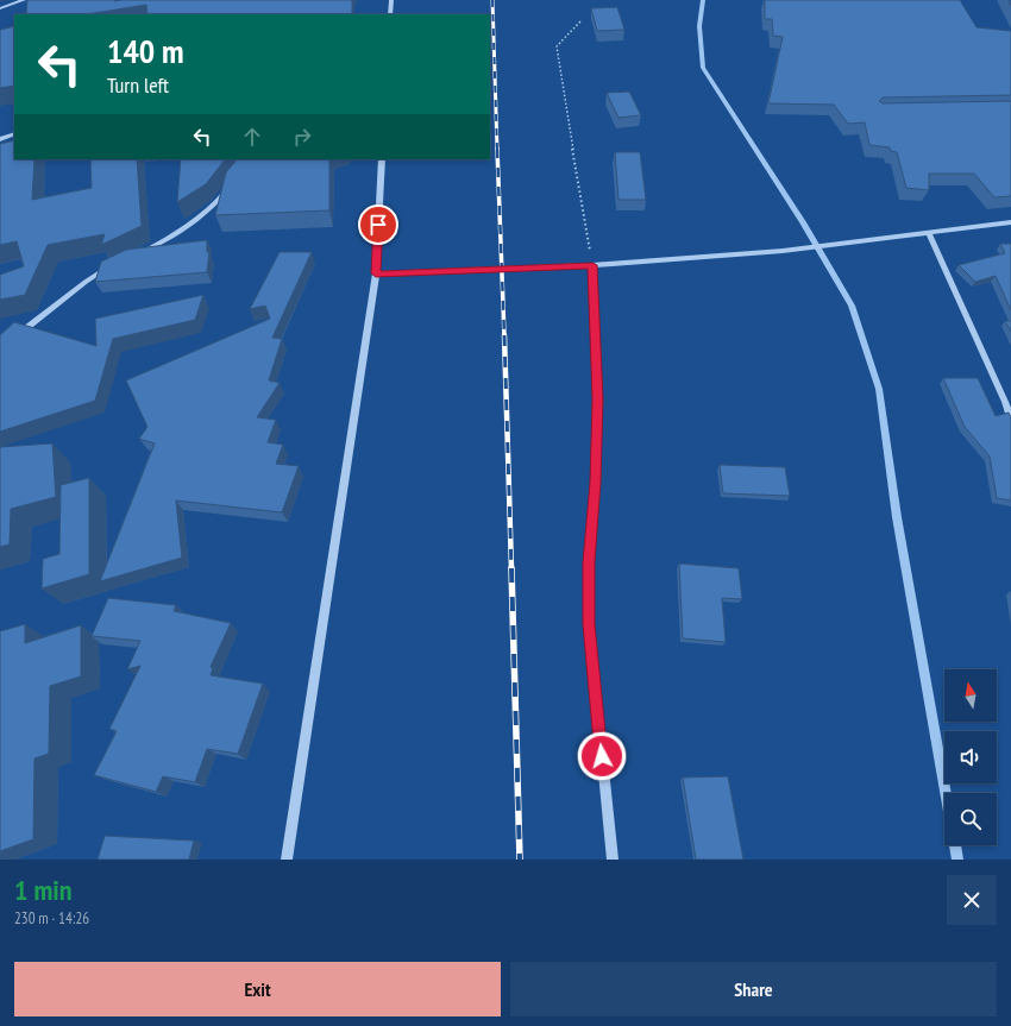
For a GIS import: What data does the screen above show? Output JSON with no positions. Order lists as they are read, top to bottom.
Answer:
{
  "north": "top",
  "page": {
    "turn": ["140 m", "Turn left"],
    "heading": ["1 min", "230 m · 14:26"],
    "buttons": ["Exit", "Share"]
  }
}
